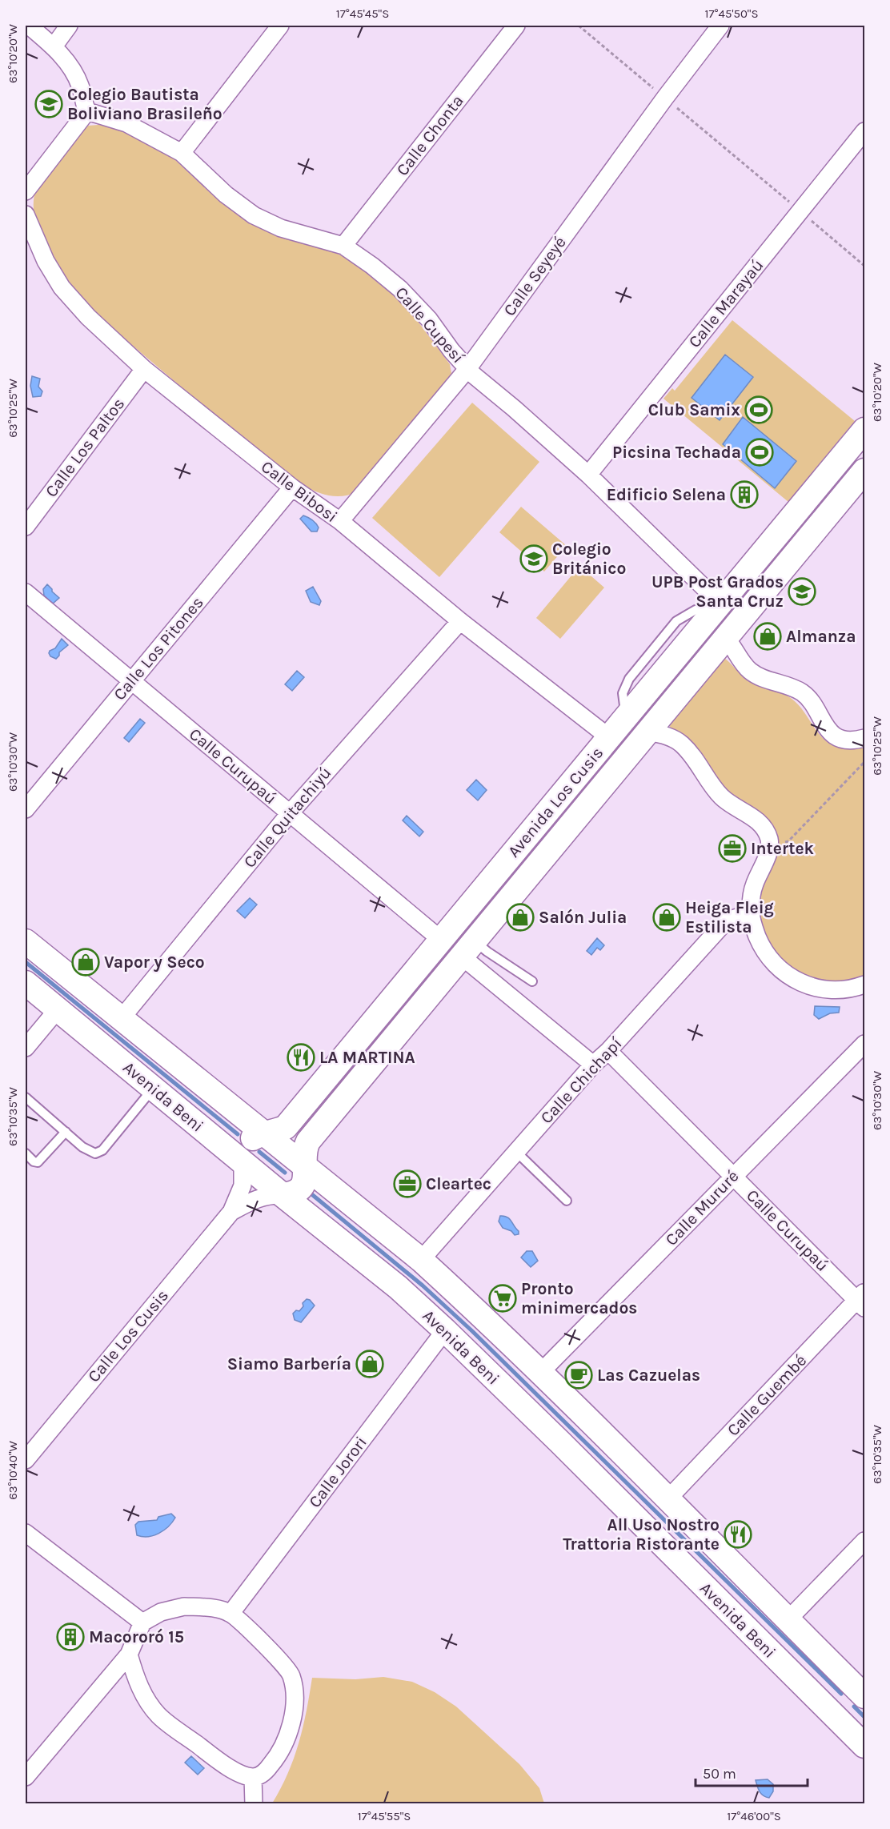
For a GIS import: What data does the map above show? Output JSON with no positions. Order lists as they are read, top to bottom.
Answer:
{
  "streets": {
    "street": [
      "Calle Chonta",
      "Calle Seyeyé",
      "Calle Marayaú",
      "Calle Cupesí",
      "Calle Los Paltos",
      "Calle Bibosi",
      "Calle Los Pitones",
      "Calle Curupaú",
      "Avenida Los Cusis",
      "Calle Quitachiyú",
      "Calle Chichapí",
      "Avenida Beni",
      "Calle Mururé",
      "Calle Los Cusis",
      "Calle Guembé",
      "Calle Jorori"
    ]
  },
  "crossings": [
    ["Calle Chonta", "Calle Cupesí"],
    ["Calle Seyeyé", "Calle Cupesí"],
    ["Calle Seyeyé", "Calle Bibosi"],
    ["Calle Marayaú", "Calle Cupesí"],
    ["Calle Cupesí", "Avenida Los Cusis"],
    ["Calle Los Paltos", "Calle Bibosi"],
    ["Calle Bibosi", "Calle Los Pitones"],
    ["Calle Bibosi", "Avenida Los Cusis"],
    ["Calle Bibosi", "Calle Quitachiyú"],
    ["Calle Los Pitones", "Calle Curupaú"],
    ["Calle Curupaú", "Avenida Los Cusis"],
    ["Calle Curupaú", "Calle Quitachiyú"],
    ["Calle Curupaú", "Calle Chichapí"],
    ["Calle Curupaú", "Calle Mururé"],
    ["Calle Curupaú", "Calle Guembé"],
    ["Avenida Los Cusis", "Avenida Beni"],
    ["Avenida Los Cusis", "Calle Los Cusis"],
    ["Calle Quitachiyú", "Avenida Beni"],
    ["Calle Chichapí", "Avenida Beni"],
    ["Avenida Beni", "Calle Mururé"],
    ["Avenida Beni", "Calle Los Cusis"],
    ["Avenida Beni", "Calle Guembé"],
    ["Avenida Beni", "Calle Jorori"]
  ],
  "places": {
    "school or university": ["Colegio Bautista Boliviano Brasileño", "Colegio Británico", "UPB Post Grados Santa Cruz"],
    "sports": ["Club Samix", "Picsina Techada"],
    "building": ["Edificio Selena", "Macororó 15"],
    "shop": [
      "Almanza",
      "Salón Julia",
      "Heiga Fleig Estilista",
      "Vapor y Seco",
      "Siamo Barbería"
    ],
    "office": ["Intertek", "Cleartec"],
    "restaurant": ["LA MARTINA", "All Uso Nostro Trattoria Ristorante"],
    "supermarket": ["Pronto minimercados"],
    "cafe": ["Las Cazuelas"]
  },
  "scale_bar": "50 m",
  "coordinates": [
    "17°45'45\"S",
    "17°45'50\"S",
    "63°10'20\"W",
    "63°10'25\"W",
    "63°10'30\"W",
    "63°10'35\"W",
    "63°10'40\"W",
    "17°45'55\"S",
    "17°46'00\"S"
  ]
}
